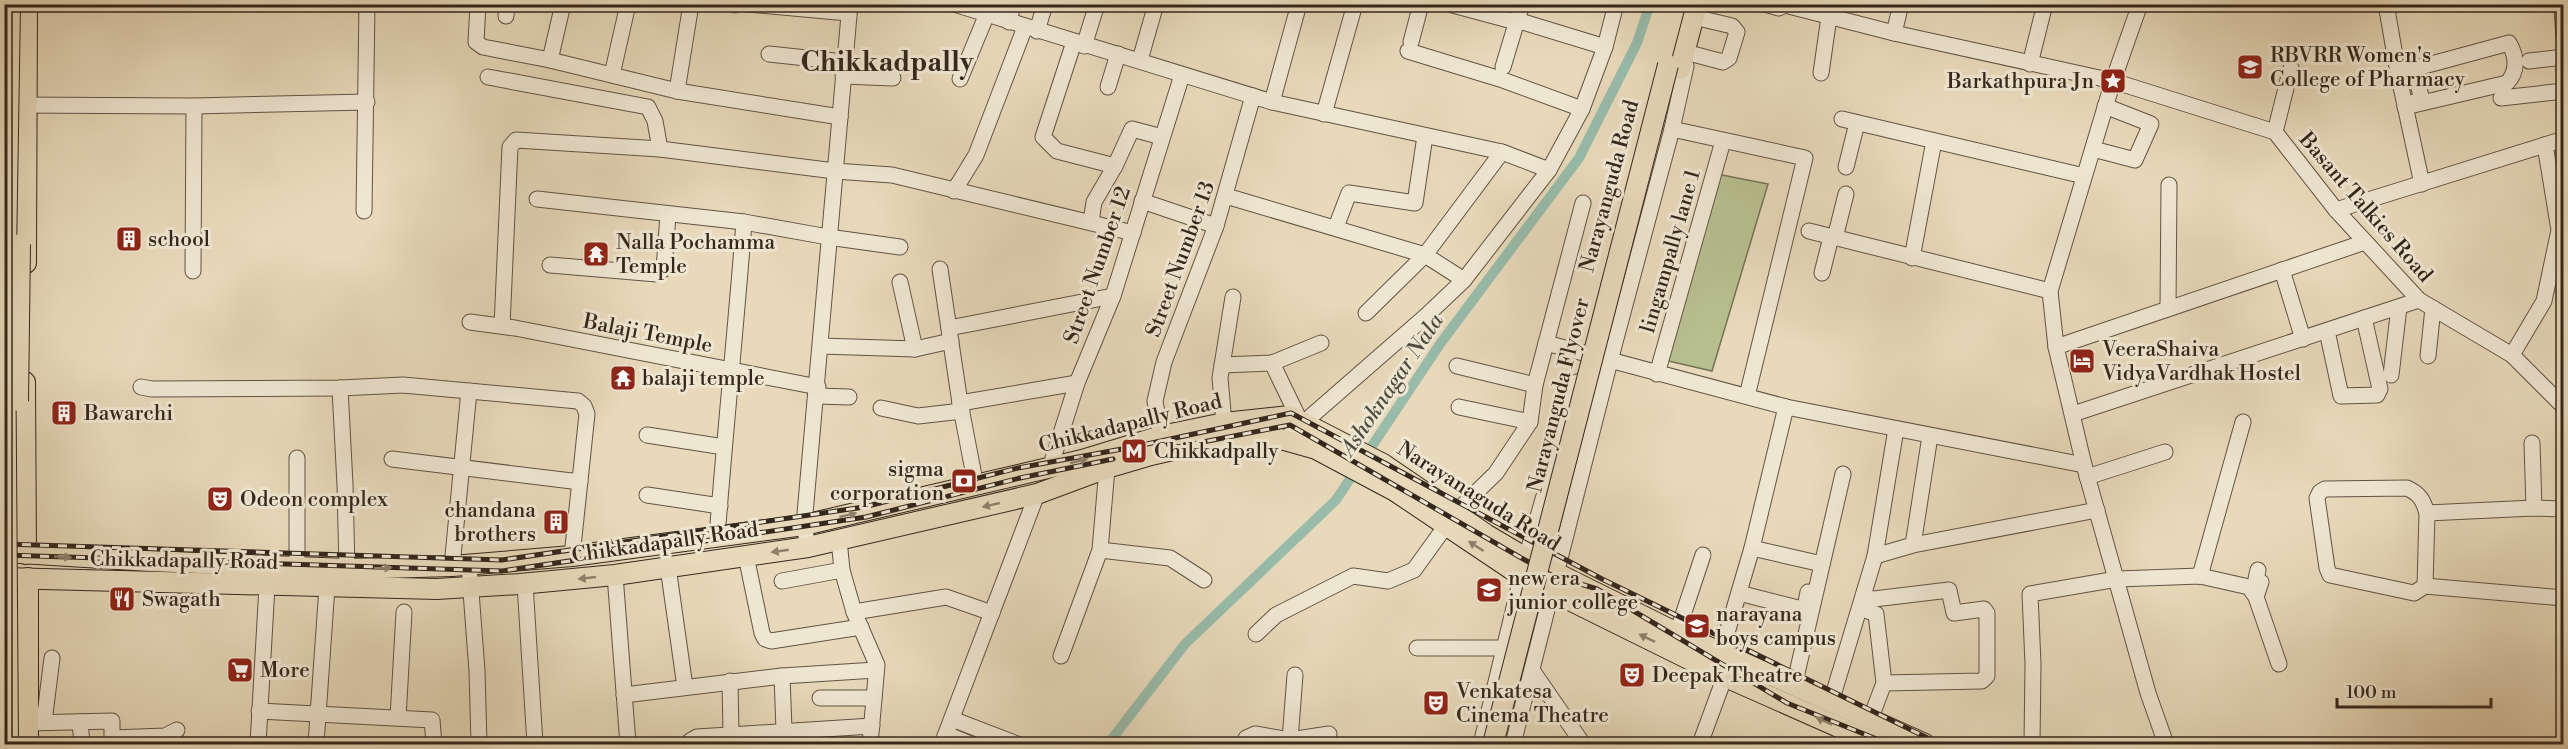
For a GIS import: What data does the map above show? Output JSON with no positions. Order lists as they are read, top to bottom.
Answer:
{
  "streets": {
    "main road": ["Narayanguda Flyover", "Chikkadapally Road", "Narayanaguda Road"],
    "street": [
      "Narayanguda Road",
      "Basant Talkies Road",
      "lingampally lane 1",
      "Street Number 13",
      "Street Number 12",
      "Balaji Temple"
    ]
  },
  "crossings": [
    ["Narayanguda Road", "Narayanguda Flyover"],
    ["Narayanguda Road", "Narayanaguda Road"],
    ["Street Number 13", "Chikkadapally Road"],
    ["Street Number 12", "Chikkadapally Road"],
    ["Chikkadapally Road", "Narayanaguda Road"]
  ],
  "districts": ["Chikkadpally"],
  "water": ["Ashoknagar Nala"],
  "places": {
    "school or university": ["RBVRR Women's College of Pharmacy", "new era junior college", "narayana boys campus"],
    "place": ["Barkathpura Jn"],
    "building": ["school", "Bawarchi", "chandana brothers"],
    "temple": ["Nalla Pochamma Temple", "balaji temple"],
    "hotel": ["VeeraShaiva VidyaVardhak Hostel"],
    "metro station": ["Chikkadpally"],
    "bank": ["sigma corporation"],
    "theatre": ["Odeon complex", "Deepak Theatre", "Venkatesa Cinema Theatre"],
    "restaurant": ["Swagath"],
    "supermarket": ["More"]
  },
  "scale_bar": "100 m"
}
